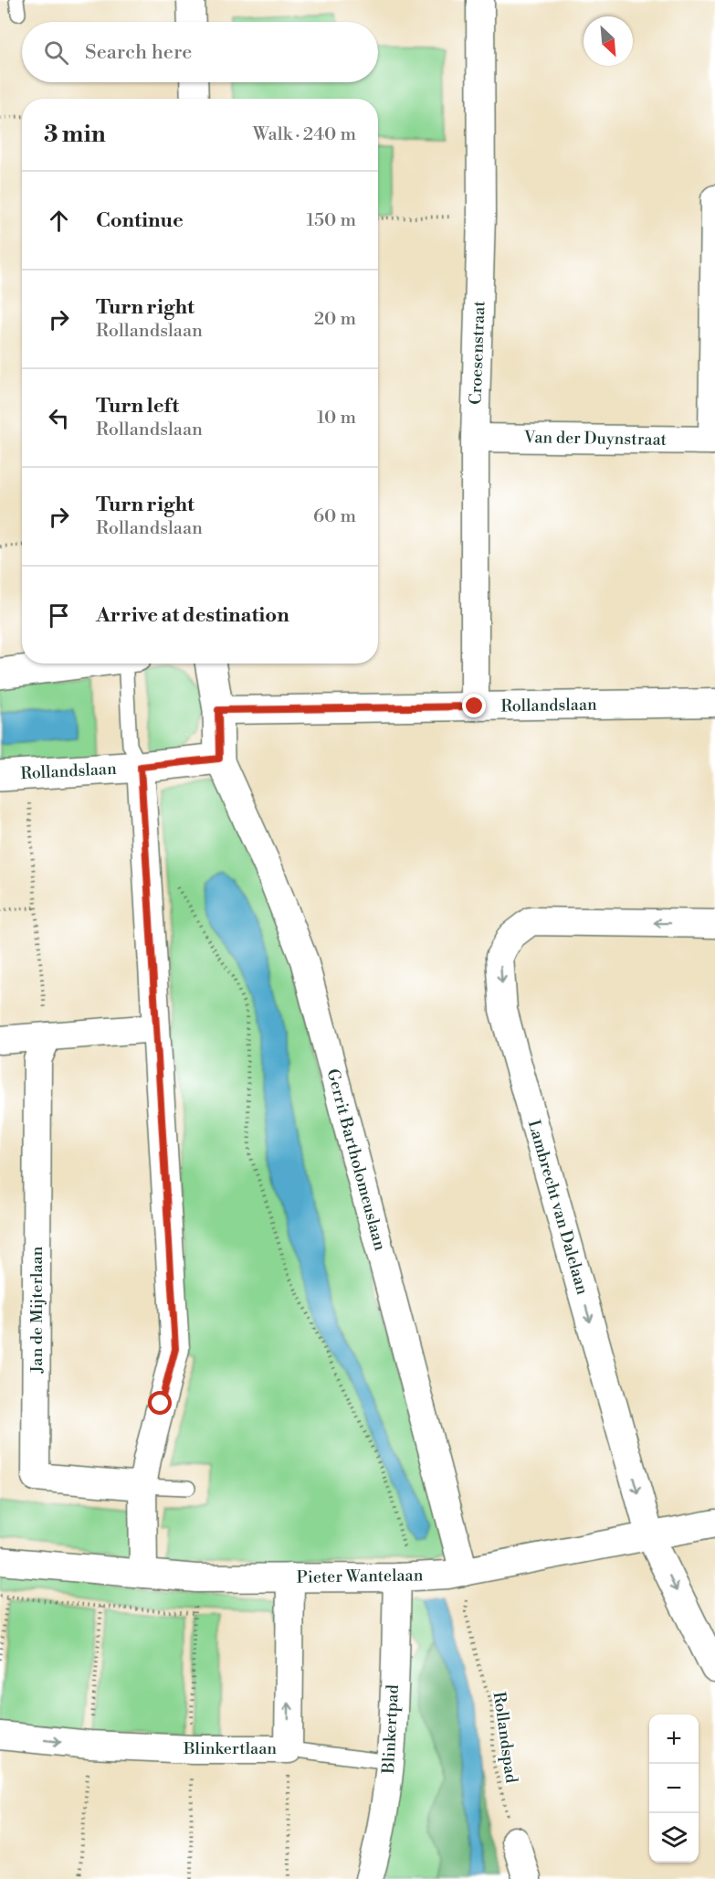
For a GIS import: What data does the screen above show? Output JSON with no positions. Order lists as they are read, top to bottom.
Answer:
{
  "streets": {
    "street": [
      "Croesenstraat",
      "Van der Duynstraat",
      "Rollandslaan",
      "Gerrit Bartholomeuslaan",
      "Lambrecht van Dalelaan",
      "Jan de Mijterlaan",
      "Pieter Wantelaan",
      "Blinkertpad",
      "Blinkertlaan"
    ],
    "path": ["Rollandspad"]
  },
  "crossings": [
    ["Croesenstraat", "Van der Duynstraat"],
    ["Croesenstraat", "Rollandslaan"],
    ["Rollandslaan", "Gerrit Bartholomeuslaan"],
    ["Gerrit Bartholomeuslaan", "Pieter Wantelaan"],
    ["Gerrit Bartholomeuslaan", "Rollandspad"],
    ["Lambrecht van Dalelaan", "Pieter Wantelaan"],
    ["Pieter Wantelaan", "Blinkertpad"],
    ["Pieter Wantelaan", "Rollandspad"],
    ["Pieter Wantelaan", "Blinkertlaan"]
  ],
  "north": "bottom right",
  "page": {
    "search": "Search here",
    "heading": ["3 min", "Walk · 240 m"],
    "list": [
      ["Continue", "150 m"],
      ["Turn right", "Rollandslaan", "20 m"],
      ["Turn left", "Rollandslaan", "10 m"],
      ["Turn right", "Rollandslaan", "60 m"],
      "Arrive at destination"
    ],
    "map_buttons": ["+", "−"]
  }
}
